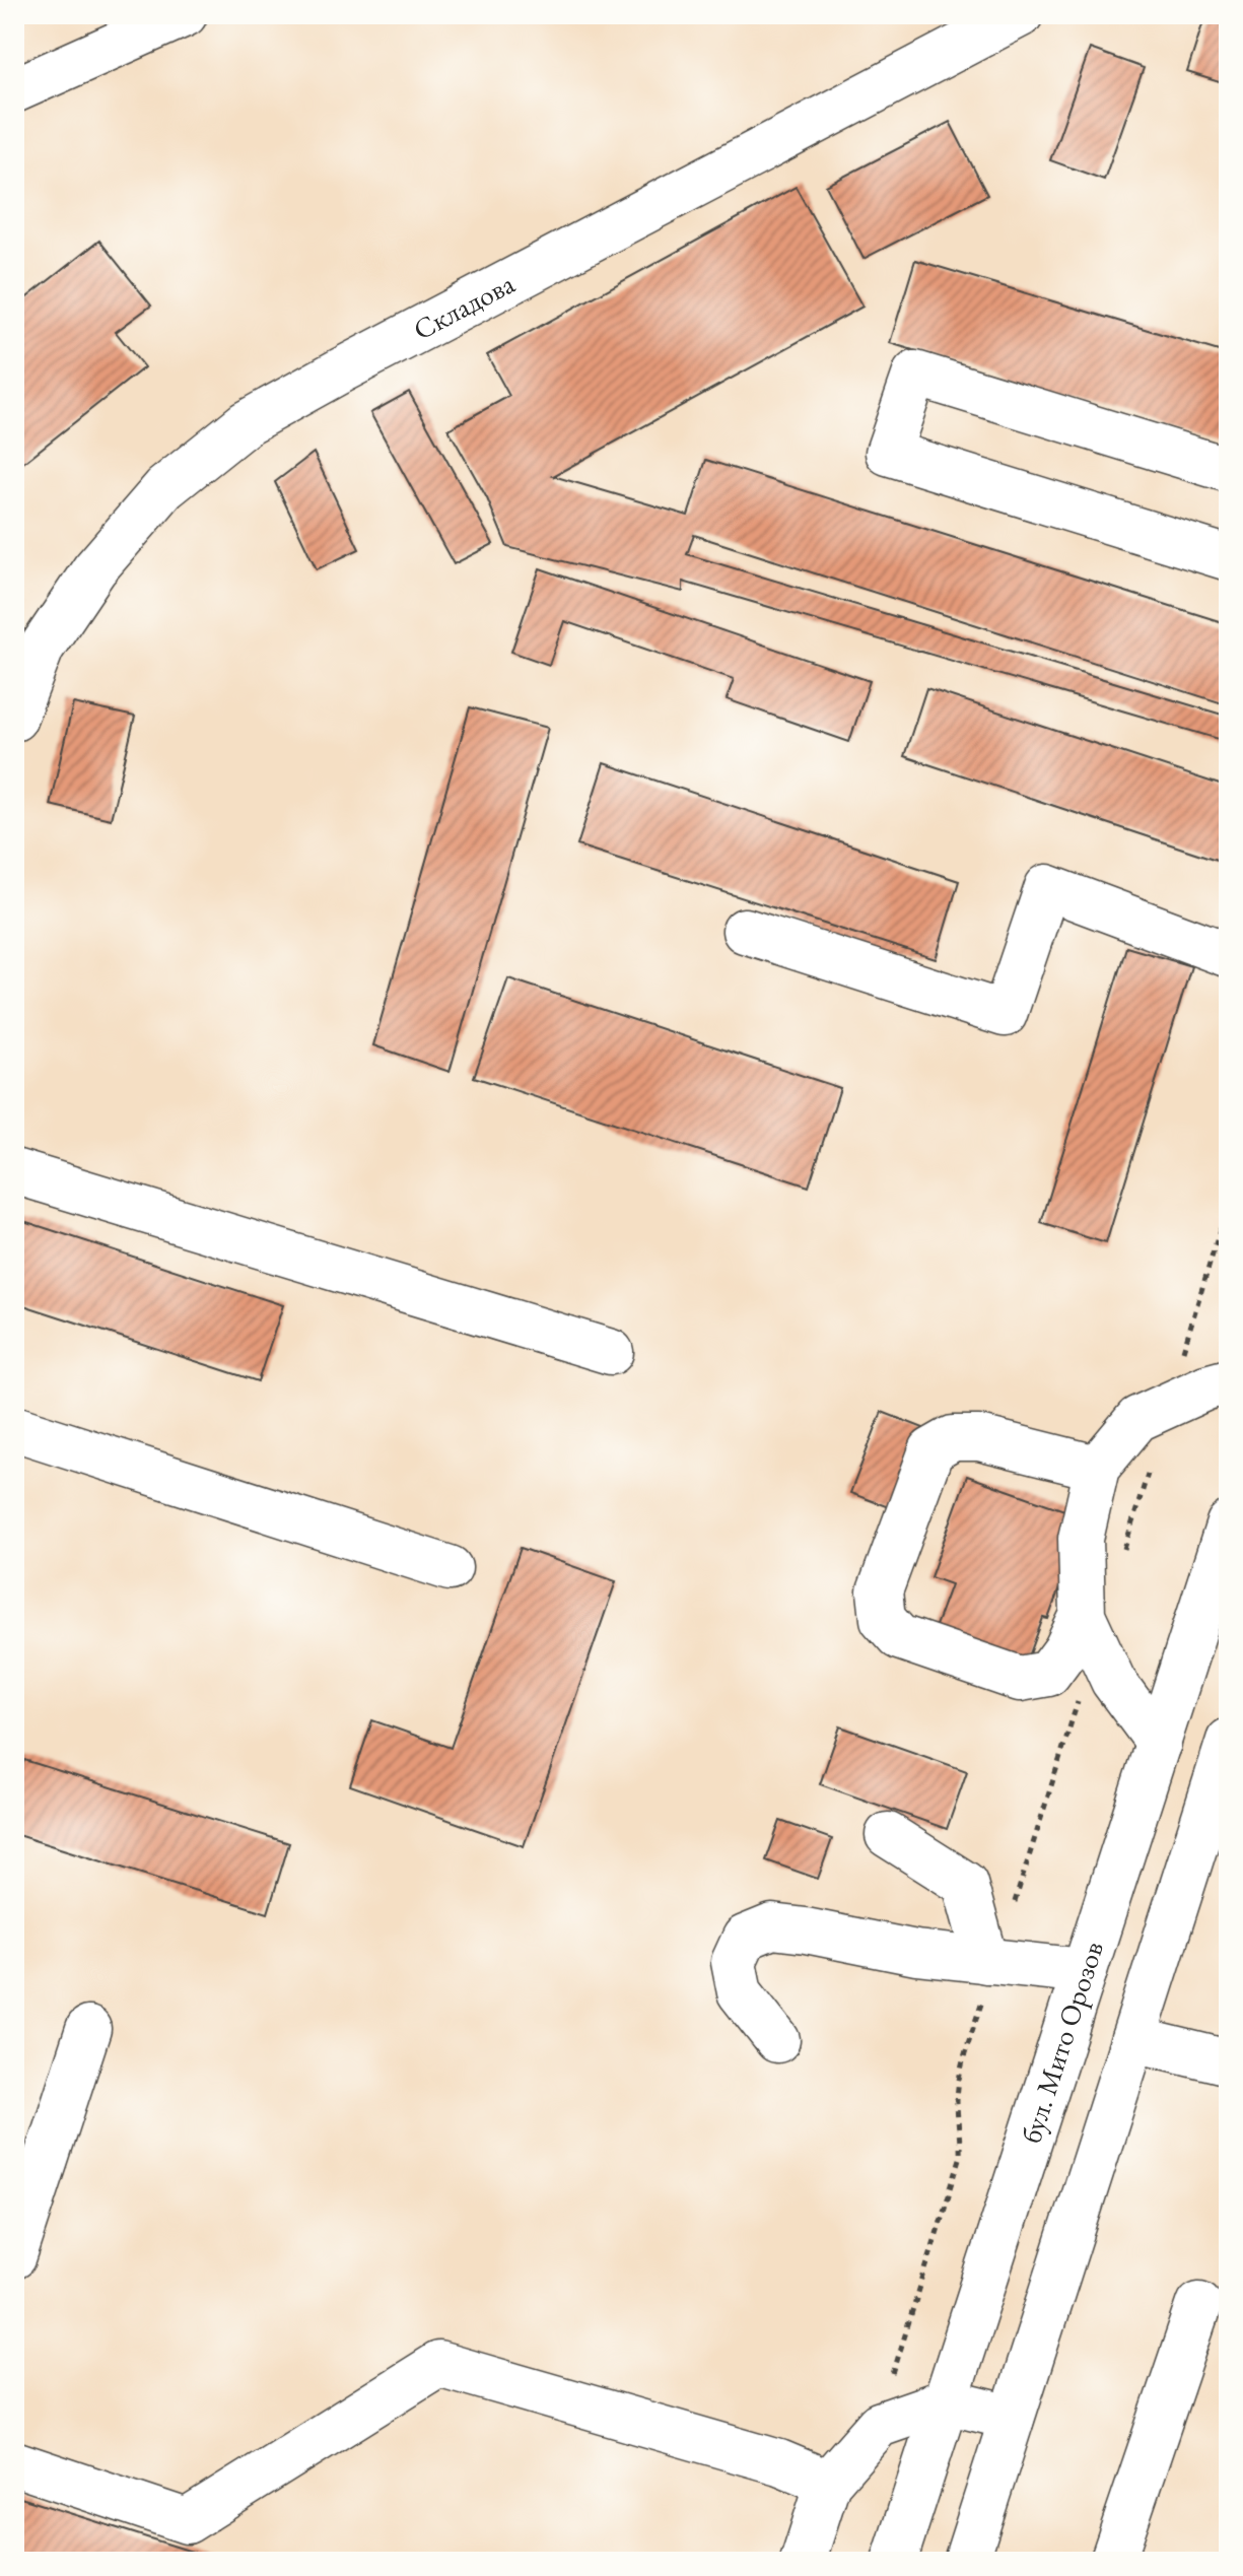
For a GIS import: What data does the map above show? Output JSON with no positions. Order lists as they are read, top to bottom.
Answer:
{
  "streets": {
    "main road": ["Складова", "бул. Мито Орозов"]
  }
}
